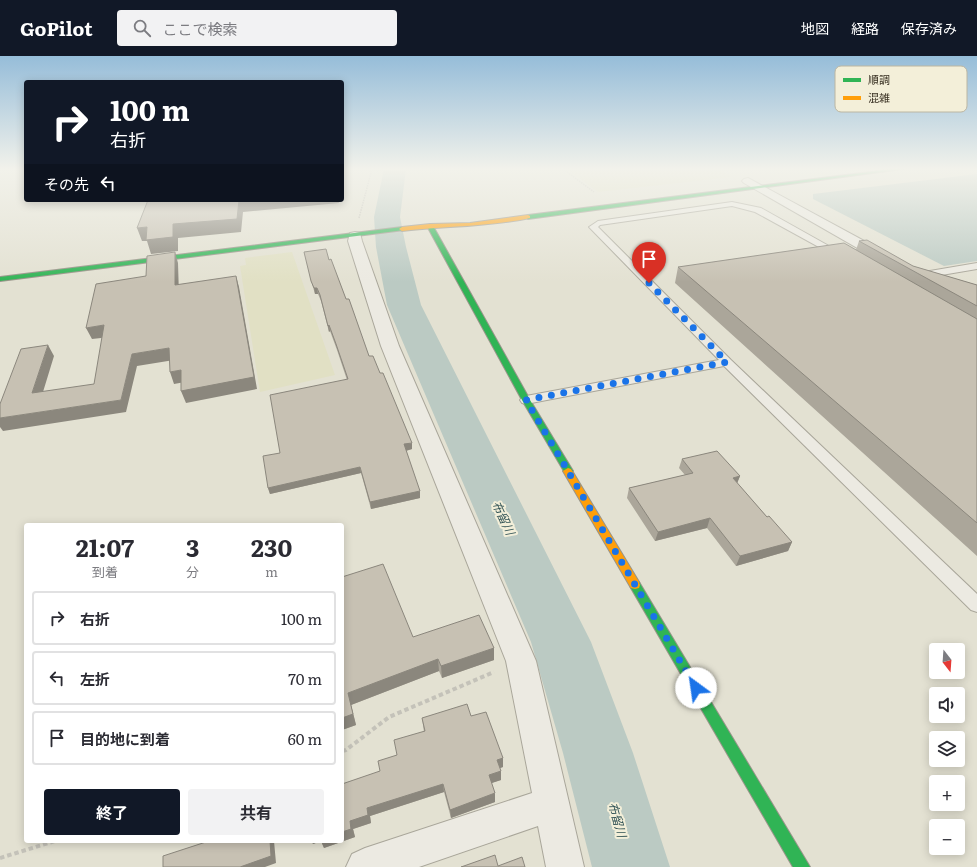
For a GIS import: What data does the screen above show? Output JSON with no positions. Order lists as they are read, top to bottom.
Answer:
{
  "water": ["布留川"],
  "legend": ["順調", "混雑"],
  "north": "bottom",
  "page": {
    "header": "GoPilot",
    "search": "ここで検索",
    "nav": ["地図", "経路", "保存済み"],
    "turn": ["100 m", "右折"],
    "then": "その先",
    "eta": [
      "21:07",
      "到着",
      "3",
      "分",
      "230",
      "m"
    ],
    "list": [
      {
        "name": "右折",
        "value": "100 m"
      },
      {
        "name": "左折",
        "value": "70 m"
      },
      {
        "name": "目的地に到着",
        "value": "60 m"
      }
    ],
    "map_buttons": ["+", "−"],
    "buttons": ["終了", "共有"]
  }
}
